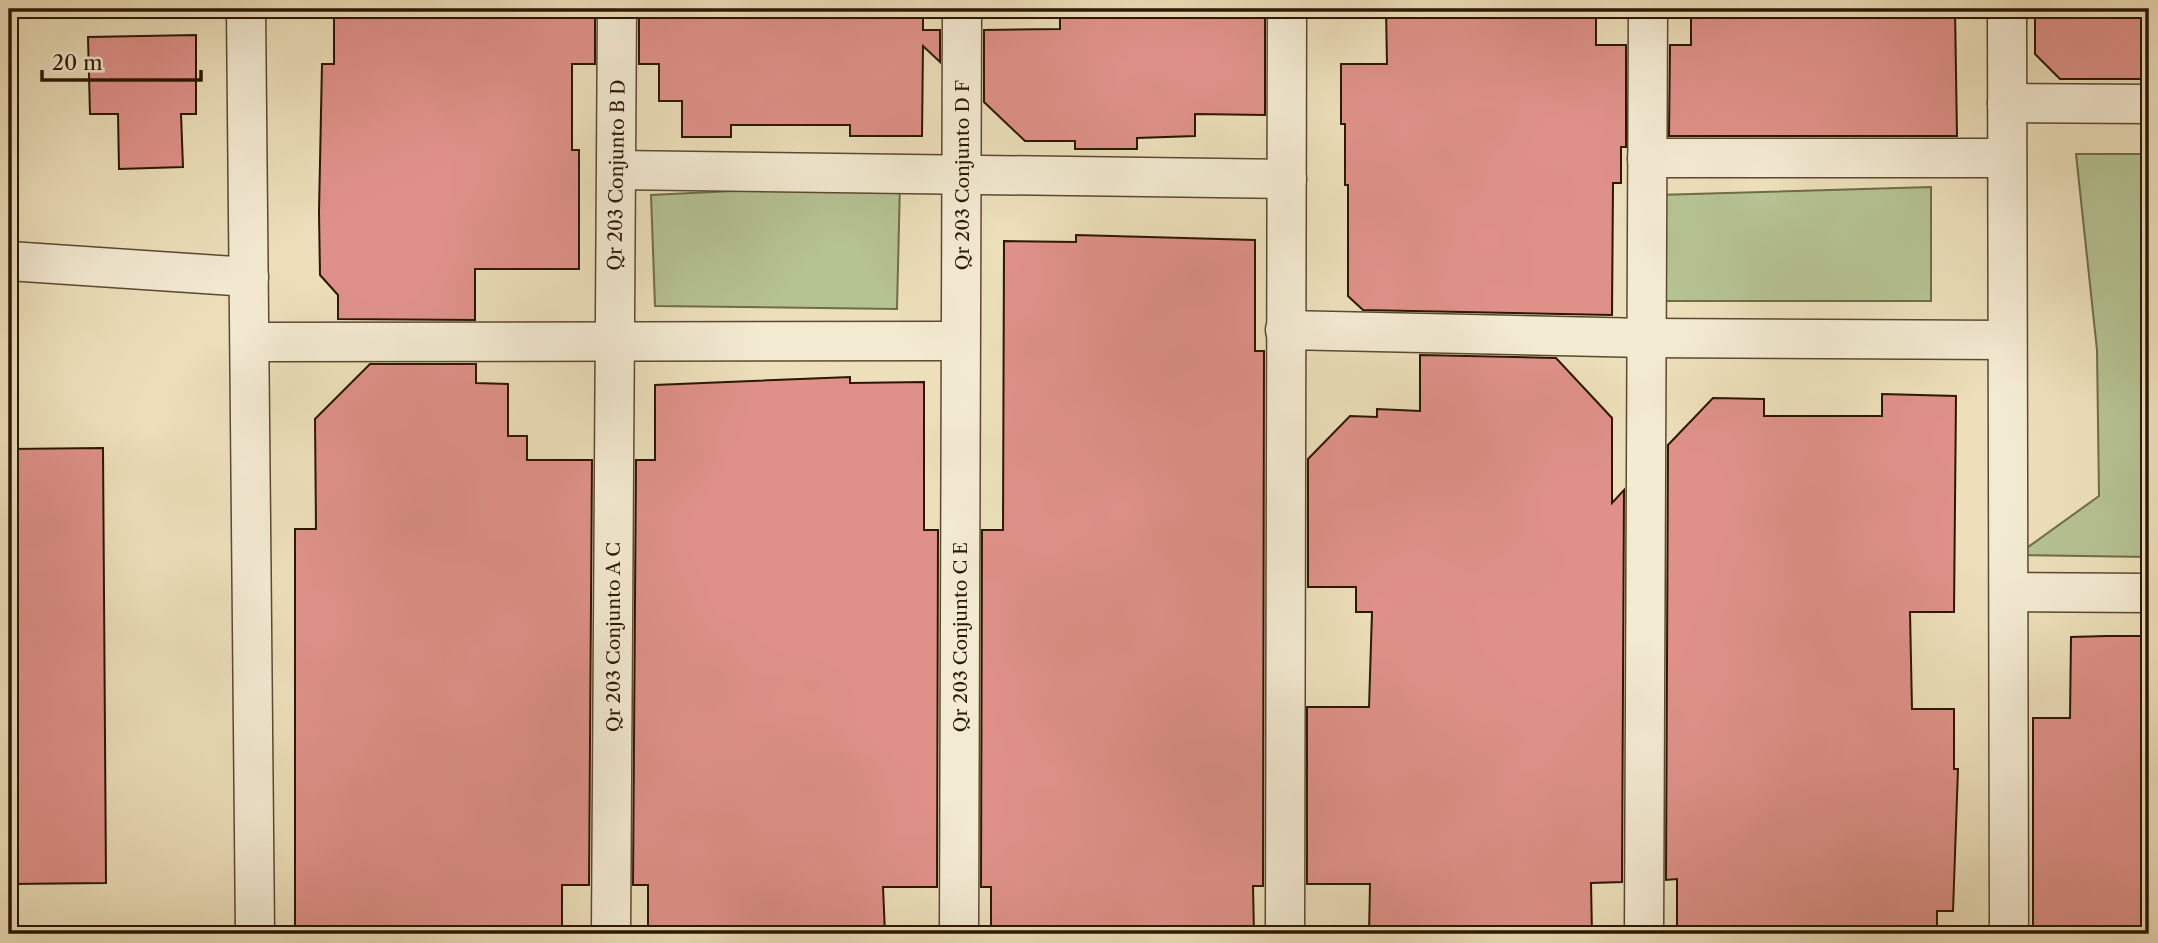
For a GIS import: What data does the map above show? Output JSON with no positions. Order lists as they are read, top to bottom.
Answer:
{
  "streets": {
    "street": [
      "Qr 203 Conjunto B D",
      "Qr 203 Conjunto D F",
      "Qr 203 Conjunto A C",
      "Qr 203 Conjunto C E"
    ]
  },
  "crossings": [
    ["Qr 203 Conjunto B D", "Qr 203 Conjunto A C"],
    ["Qr 203 Conjunto D F", "Qr 203 Conjunto C E"]
  ],
  "scale_bar": "20 m"
}
